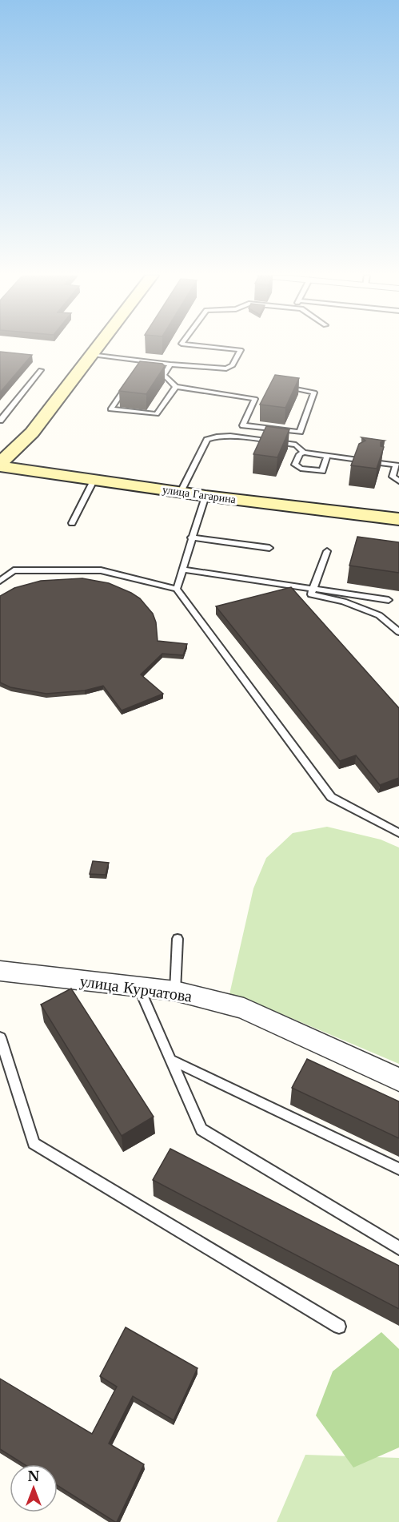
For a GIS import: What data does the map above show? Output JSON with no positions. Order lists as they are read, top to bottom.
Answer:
{
  "streets": {
    "main road": ["улица Гагарина"],
    "street": ["улица Курчатова"]
  },
  "north": "top"
}
